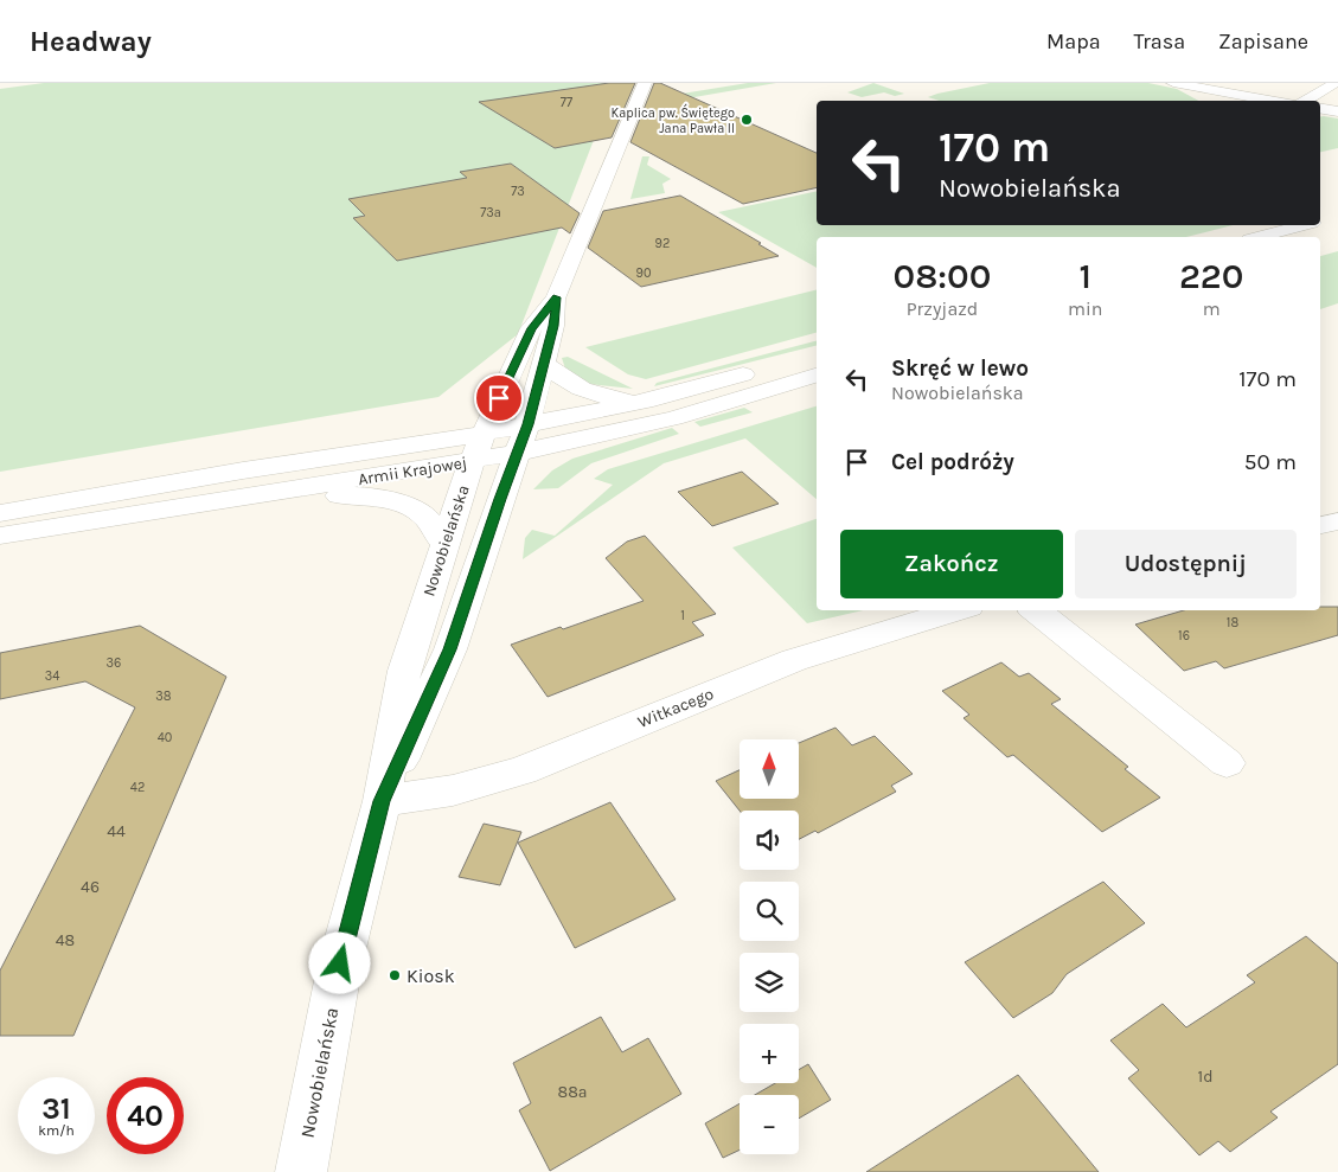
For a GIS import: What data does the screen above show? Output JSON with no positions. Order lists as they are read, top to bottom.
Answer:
{
  "streets": {
    "street": ["Armii Krajowej", "Nowobielańska", "Witkacego"]
  },
  "crossings": [
    ["Armii Krajowej", "Nowobielańska"],
    ["Nowobielańska", "Witkacego"]
  ],
  "places": ["Kaplica pw. Świętego Jana Pawła II", "Kiosk"],
  "house_numbers": [
    "77",
    "73",
    "73a",
    "92",
    "90",
    "1",
    "18",
    "16",
    "36",
    "34",
    "38",
    "40",
    "42",
    "44",
    "46",
    "48",
    "1d",
    "88a"
  ],
  "north": "top",
  "page": {
    "header": "Headway",
    "nav": ["Mapa", "Trasa", "Zapisane"],
    "turn": ["170 m", "Nowobielańska"],
    "eta": [
      "08:00",
      "Przyjazd",
      "1",
      "min",
      "220",
      "m"
    ],
    "list": [
      {
        "name": "Skręć w lewo",
        "note": "Nowobielańska",
        "value": "170 m"
      },
      {
        "name": "Cel podróży",
        "value": "50 m"
      }
    ],
    "buttons": ["Zakończ", "Udostępnij"],
    "map_buttons": ["+", "−"],
    "speed": "31 km/h",
    "limit": "40"
  }
}
